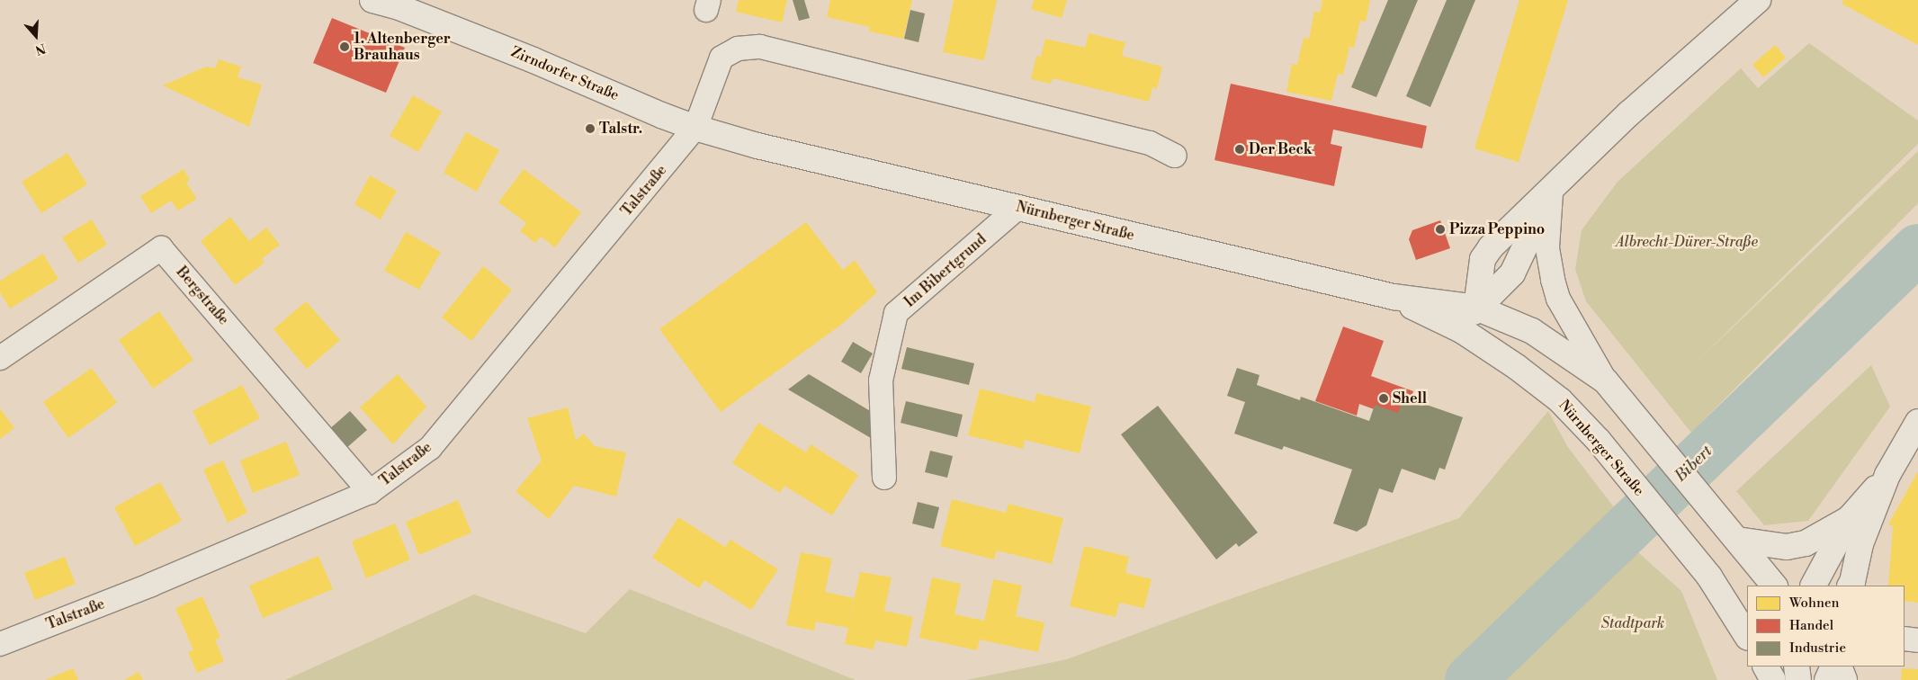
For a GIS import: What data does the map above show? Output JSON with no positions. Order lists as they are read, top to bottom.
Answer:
{
  "streets": {
    "main road": ["Zirndorfer Straße", "Nürnberger Straße"],
    "street": ["Talstraße", "Im Bibertgrund", "Bergstraße"]
  },
  "crossings": [
    ["Zirndorfer Straße", "Talstraße"],
    ["Zirndorfer Straße", "Nürnberger Straße"],
    ["Talstraße", "Bergstraße"],
    ["Nürnberger Straße", "Im Bibertgrund"]
  ],
  "water": ["Bibert"],
  "parks": ["Albrecht-Dürer-Straße", "Stadtpark"],
  "places": [
    "1. Altenberger Brauhaus",
    "Talstr.",
    "Der Beck",
    "Pizza Peppino",
    "Shell"
  ],
  "legend": ["Wohnen", "Handel", "Industrie"],
  "north": "bottom"
}
